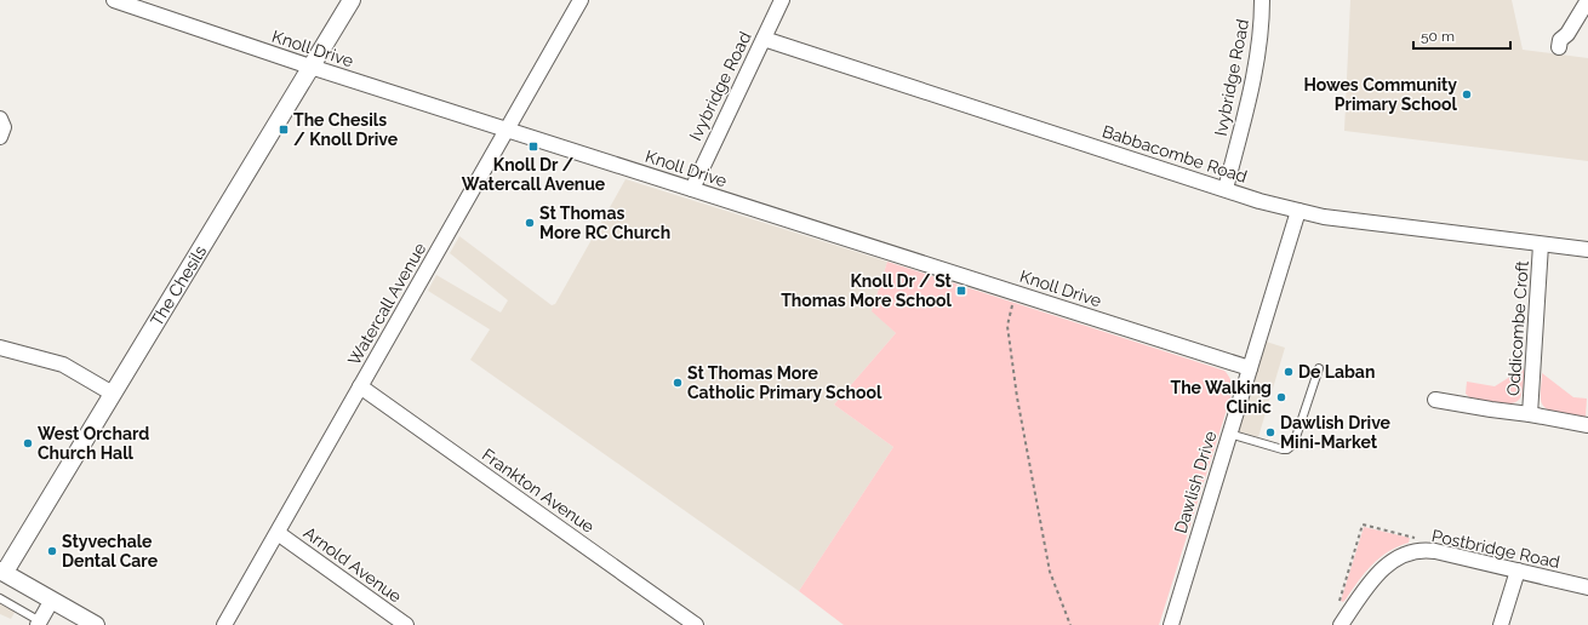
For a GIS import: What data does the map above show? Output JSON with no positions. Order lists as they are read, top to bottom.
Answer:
{
  "streets": {
    "street": [
      "Knoll Drive",
      "Ivybridge Road",
      "Babbacombe Road",
      "The Chesils",
      "Watercall Avenue",
      "Oddicombe Croft",
      "Dawlish Drive",
      "Frankton Avenue",
      "Postbridge Road",
      "Arnold Avenue"
    ]
  },
  "crossings": [
    ["Knoll Drive", "Ivybridge Road"],
    ["Knoll Drive", "The Chesils"],
    ["Knoll Drive", "Watercall Avenue"],
    ["Knoll Drive", "Dawlish Drive"],
    ["Ivybridge Road", "Babbacombe Road"],
    ["Babbacombe Road", "Oddicombe Croft"],
    ["Babbacombe Road", "Dawlish Drive"],
    ["Watercall Avenue", "Frankton Avenue"],
    ["Watercall Avenue", "Arnold Avenue"]
  ],
  "places": {
    "other": [
      "Howes Community Primary School",
      "St Thomas More RC Church",
      "De Laban",
      "St Thomas More Catholic Primary School",
      "The Walking Clinic",
      "Dawlish Drive Mini-Market",
      "West Orchard Church Hall",
      "Styvechale Dental Care"
    ],
    "transit": ["The Chesils / Knoll Drive", "Knoll Dr / Watercall Avenue", "Knoll Dr / St Thomas More School"]
  },
  "scale_bar": "50 m"
}
